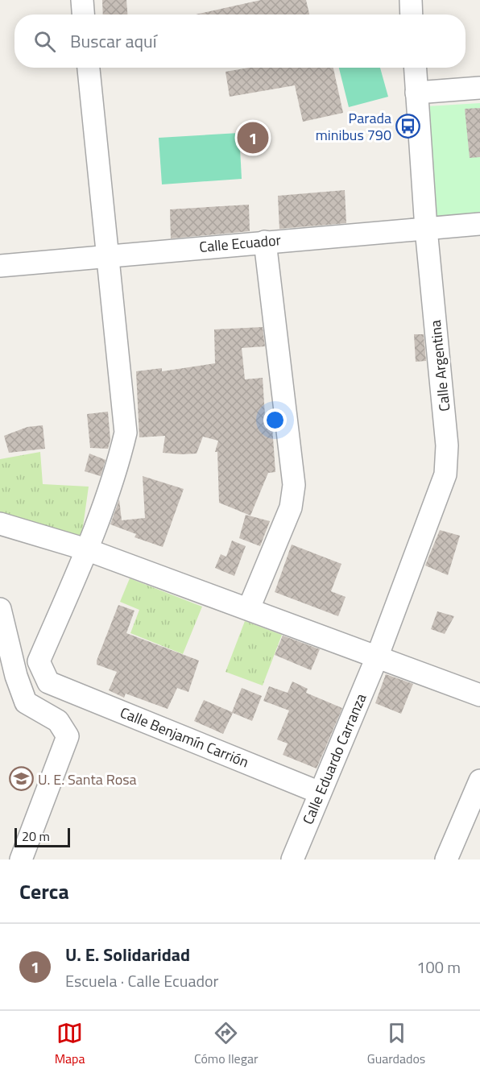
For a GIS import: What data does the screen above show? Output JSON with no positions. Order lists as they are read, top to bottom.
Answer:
{
  "streets": {
    "street": [
      "Calle Ecuador",
      "Calle Argentina",
      "Calle Benjamín Carrión",
      "Calle Eduardo Carranza"
    ]
  },
  "crossings": [
    ["Calle Ecuador", "Calle Argentina"],
    ["Calle Argentina", "Calle Eduardo Carranza"],
    ["Calle Benjamín Carrión", "Calle Eduardo Carranza"]
  ],
  "places": {
    "bus stop": ["Parada minibus 790"],
    "school or university": ["U. E. Santa Rosa"]
  },
  "scale_bar": "20 m",
  "page": {
    "search": "Buscar aquí",
    "pins": "1",
    "scale": "20 m",
    "heading": "Cerca",
    "list": [
      {
        "mark": "1",
        "name": "U. E. Solidaridad",
        "note": "Escuela · Calle Ecuador",
        "value": "100 m"
      }
    ],
    "nav": ["Mapa", "Cómo llegar", "Guardados"]
  }
}
